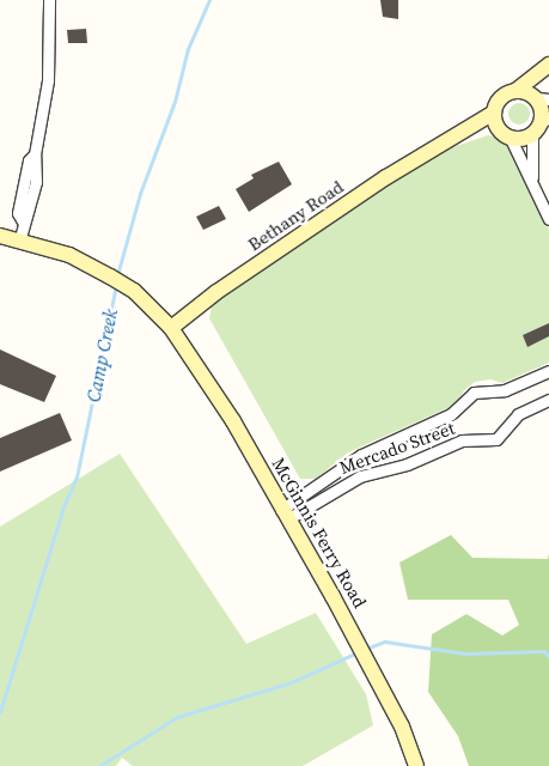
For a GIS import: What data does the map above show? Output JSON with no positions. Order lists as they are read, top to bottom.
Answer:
{
  "streets": {
    "street": ["Bethany Road", "Mercado Street", "McGinnis Ferry Road"]
  },
  "crossings": [
    ["Bethany Road", "McGinnis Ferry Road"],
    ["Mercado Street", "McGinnis Ferry Road"]
  ],
  "water": ["Camp Creek"]
}
